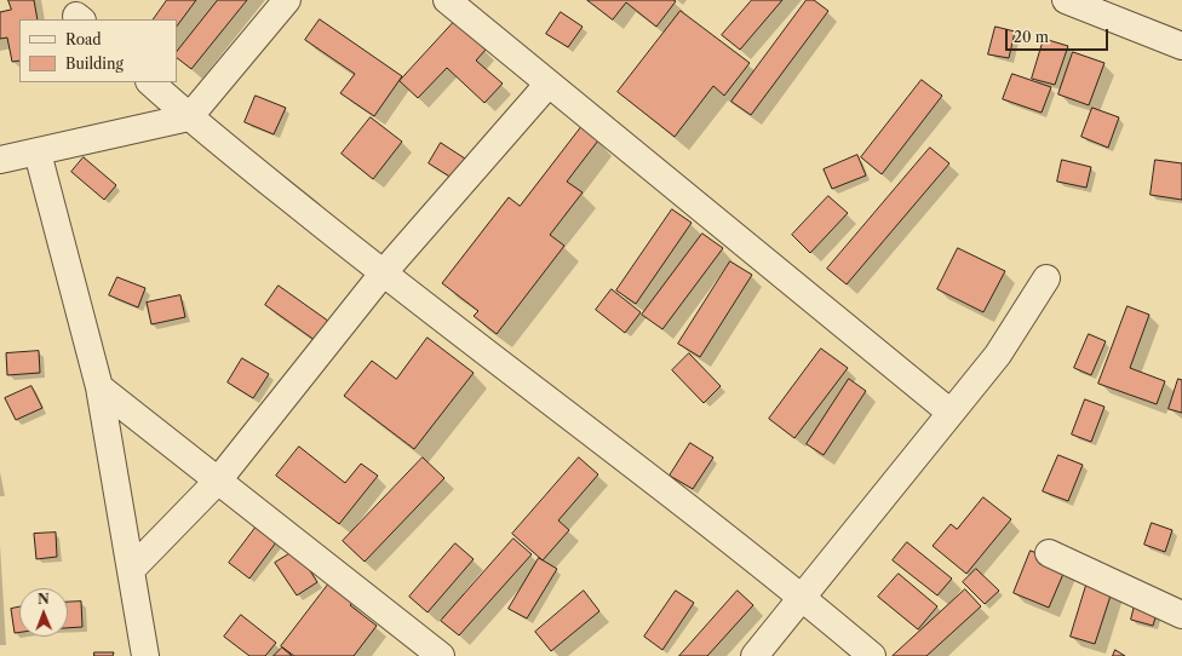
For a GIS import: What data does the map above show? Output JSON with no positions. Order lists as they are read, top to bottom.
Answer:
{
  "legend": ["Road", "Building"],
  "scale_bar": "20 m",
  "north": "top"
}
